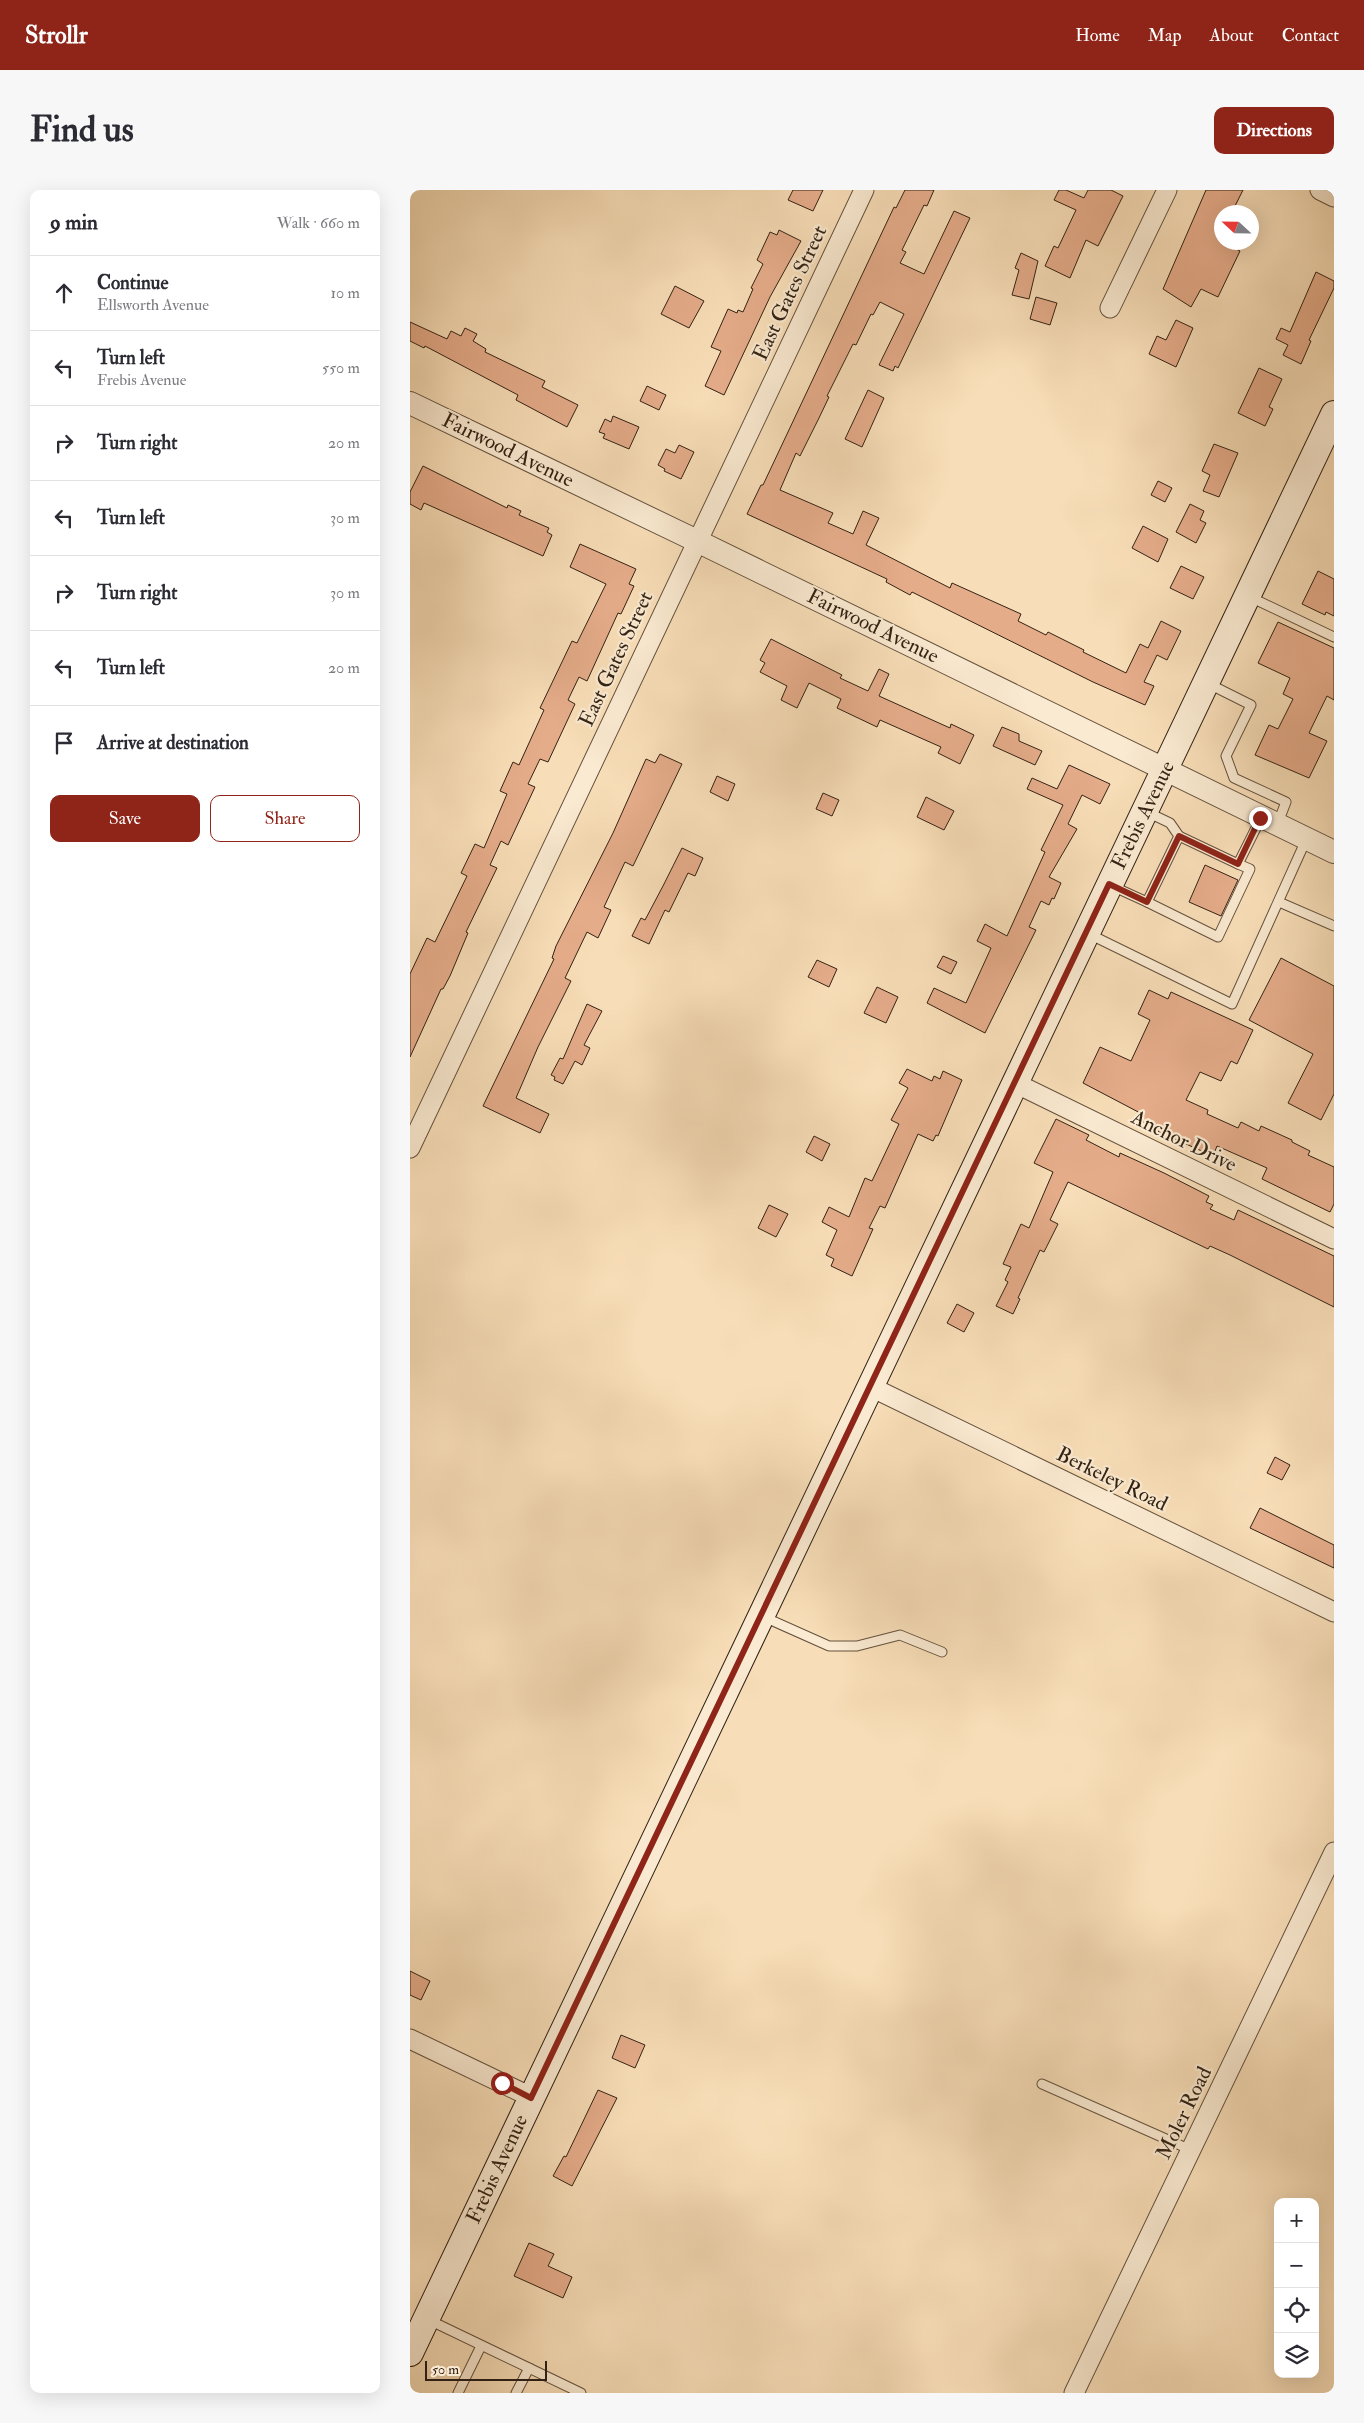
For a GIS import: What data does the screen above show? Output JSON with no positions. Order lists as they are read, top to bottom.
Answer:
{
  "streets": {
    "main road": ["Frebis Avenue"],
    "street": [
      "East Gates Street",
      "Fairwood Avenue",
      "Anchor Drive",
      "Berkeley Road",
      "Moler Road"
    ]
  },
  "crossings": [
    ["East Gates Street", "Fairwood Avenue"],
    ["Fairwood Avenue", "Frebis Avenue"],
    ["Frebis Avenue", "Anchor Drive"],
    ["Frebis Avenue", "Berkeley Road"]
  ],
  "scale_bar": "50 m",
  "north": "left",
  "page": {
    "header": "Strollr",
    "nav": [
      "Home",
      "Map",
      "About",
      "Contact"
    ],
    "buttons": [
      "Directions",
      ["Save", "Share"]
    ],
    "title": "Find us",
    "heading": ["9 min", "Walk · 660 m"],
    "list": [
      ["Continue", "Ellsworth Avenue", "10 m"],
      ["Turn left", "Frebis Avenue", "550 m"],
      ["Turn right", "20 m"],
      ["Turn left", "30 m"],
      ["Turn right", "30 m"],
      ["Turn left", "20 m"],
      "Arrive at destination"
    ],
    "map_buttons": ["+", "−"],
    "scale": "50 m"
  }
}
